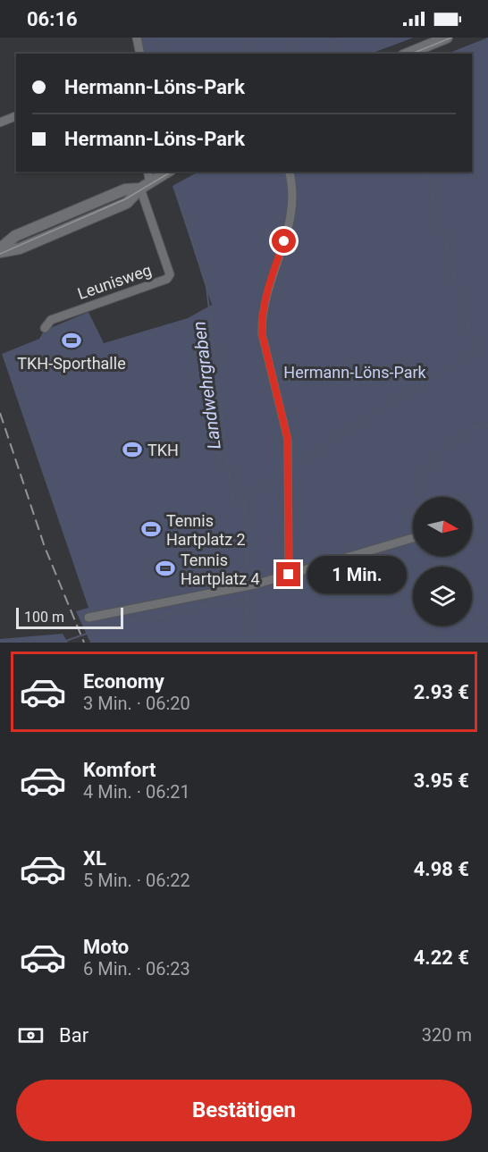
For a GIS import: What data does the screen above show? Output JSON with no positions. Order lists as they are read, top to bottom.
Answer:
{
  "streets": {
    "street": ["Leunisweg"]
  },
  "water": ["Landwehrgraben"],
  "parks": ["Hermann-Löns-Park"],
  "places": {
    "sports": [
      "TKH-Sporthalle",
      "TKH",
      "Tennis Hartplatz 2",
      "Tennis Hartplatz 4"
    ]
  },
  "scale_bar": "100 m",
  "north": "right",
  "page": {
    "status": "06:16",
    "banner": ["Hermann-Löns-Park", "Hermann-Löns-Park"],
    "bubble": "1 Min.",
    "scale": "100 m",
    "list": [
      {
        "name": "Economy",
        "note": "3 Min. · 06:20",
        "value": "2.93 €"
      },
      {
        "name": "Komfort",
        "note": "4 Min. · 06:21",
        "value": "3.95 €"
      },
      {
        "name": "XL",
        "note": "5 Min. · 06:22",
        "value": "4.98 €"
      },
      {
        "name": "Moto",
        "note": "6 Min. · 06:23",
        "value": "4.22 €"
      }
    ],
    "pay": ["Bar", "320 m"],
    "buttons": "Bestätigen"
  }
}
